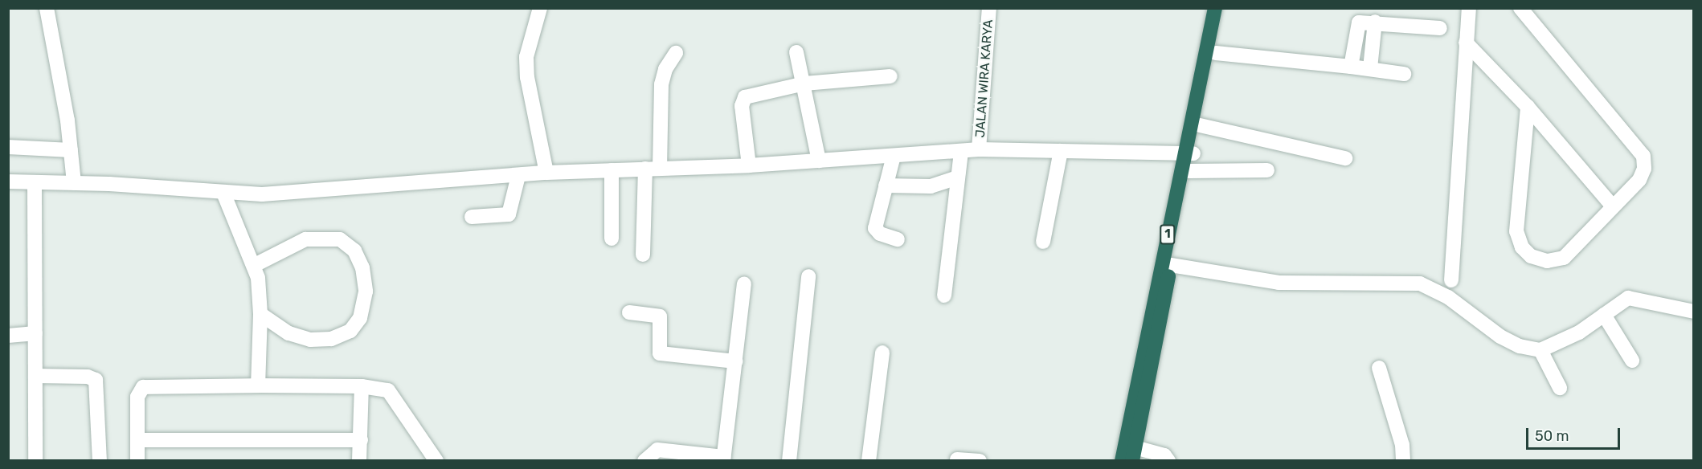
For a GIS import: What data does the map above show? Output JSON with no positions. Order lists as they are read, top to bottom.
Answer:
{
  "streets": {
    "highway": ["1"],
    "street": ["JALAN WIRA KARYA"]
  },
  "scale_bar": "50 m"
}
